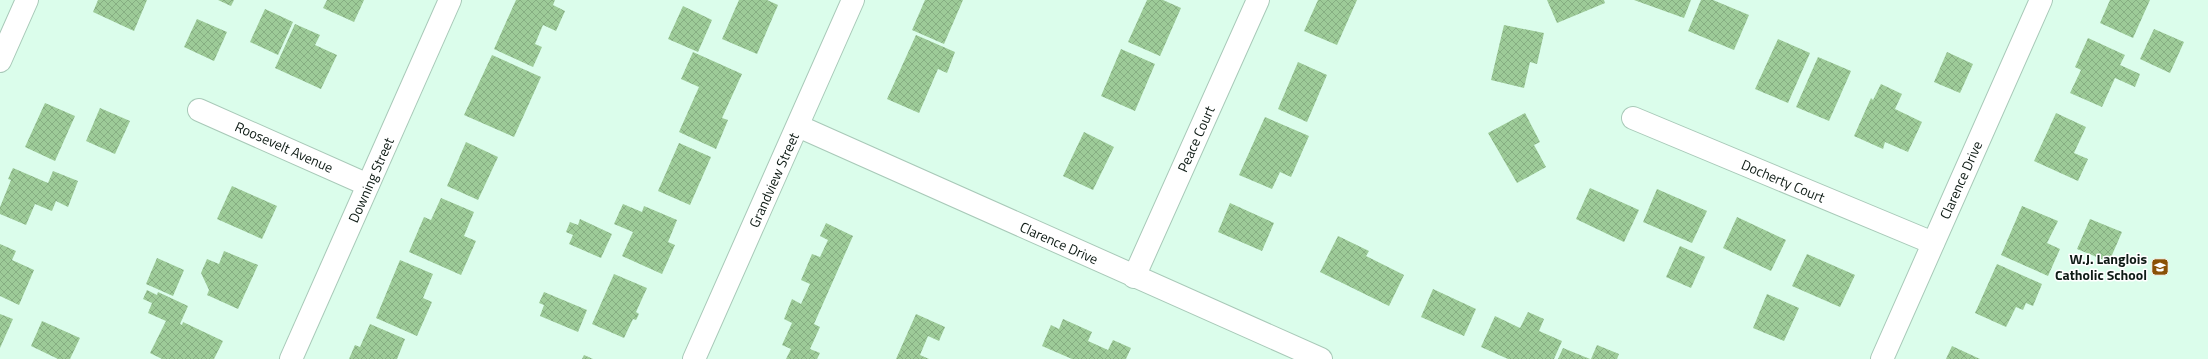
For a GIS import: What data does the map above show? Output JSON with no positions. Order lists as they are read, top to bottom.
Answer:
{
  "streets": {
    "street": [
      "Peace Court",
      "Roosevelt Avenue",
      "Downing Street",
      "Grandview Street",
      "Clarence Drive",
      "Docherty Court"
    ]
  },
  "crossings": [
    ["Peace Court", "Clarence Drive"],
    ["Roosevelt Avenue", "Downing Street"],
    ["Grandview Street", "Clarence Drive"],
    ["Clarence Drive", "Docherty Court"]
  ],
  "places": {
    "school or university": ["W.J. Langlois Catholic School"]
  }
}
